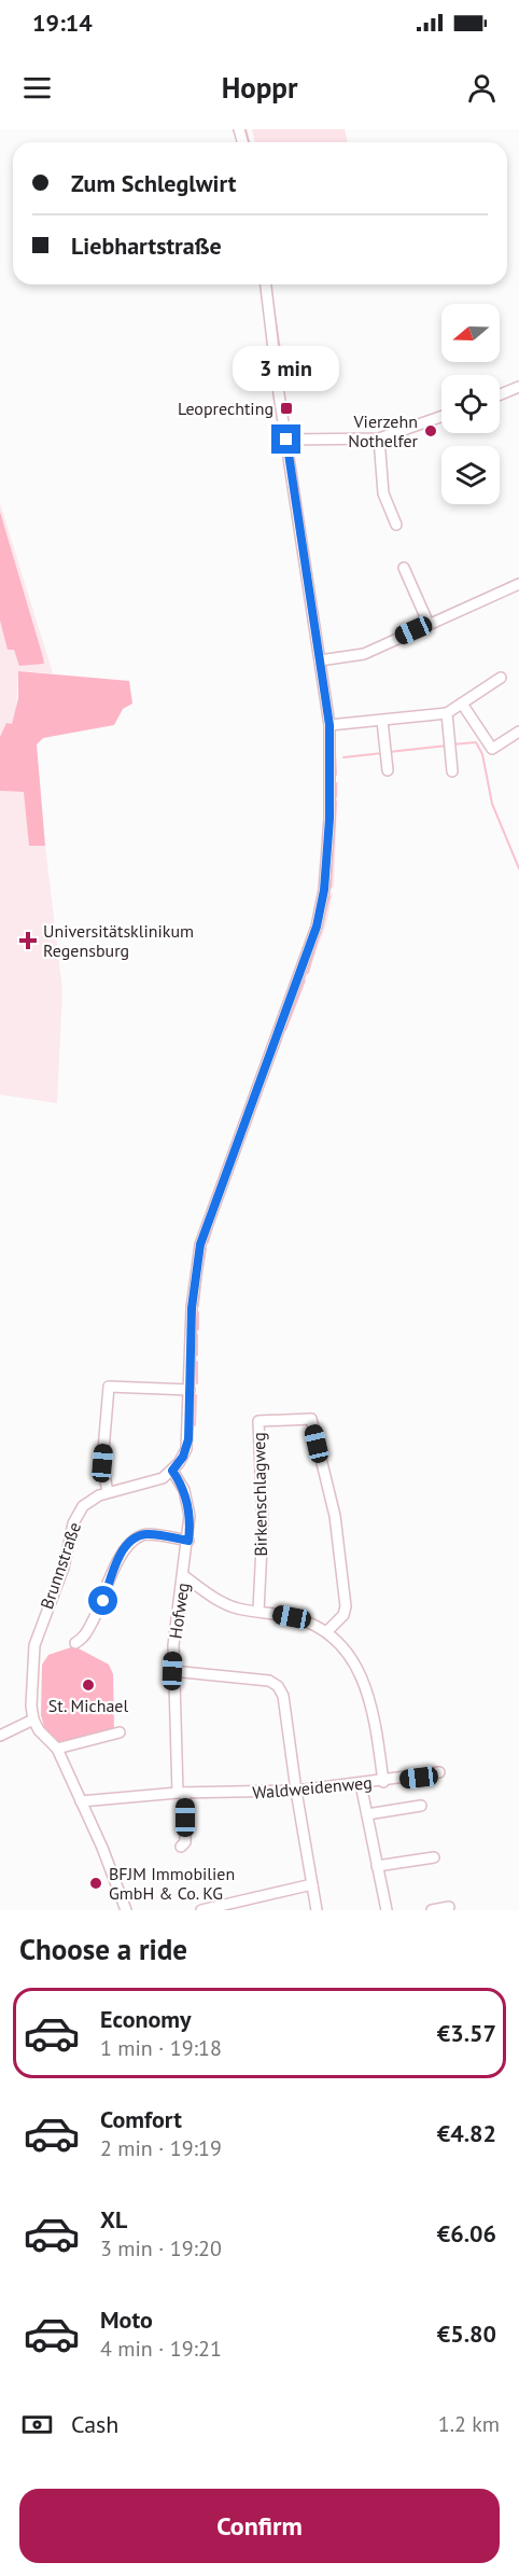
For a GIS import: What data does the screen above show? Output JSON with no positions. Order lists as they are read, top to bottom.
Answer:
{
  "streets": {
    "street": [
      "Birkenschlagweg",
      "Brunnstraße",
      "Hofweg",
      "Waldweidenweg"
    ]
  },
  "crossings": [
    ["Brunnstraße", "Hofweg"],
    ["Hofweg", "Waldweidenweg"]
  ],
  "places": {
    "transit": ["Leoprechting"],
    "other": ["Vierzehn Nothelfer", "St. Michael", "BFJM Immobilien GmbH & Co. KG"],
    "health": ["Universitätsklinikum Regensburg"]
  },
  "north": "left",
  "page": {
    "status": "19:14",
    "header": "Hoppr",
    "banner": ["Zum Schleglwirt", "Liebhartstraße"],
    "bubble": "3 min",
    "heading": "Choose a ride",
    "list": [
      {
        "name": "Economy",
        "note": "1 min · 19:18",
        "value": "€3.57"
      },
      {
        "name": "Comfort",
        "note": "2 min · 19:19",
        "value": "€4.82"
      },
      {
        "name": "XL",
        "note": "3 min · 19:20",
        "value": "€6.06"
      },
      {
        "name": "Moto",
        "note": "4 min · 19:21",
        "value": "€5.80"
      }
    ],
    "pay": ["Cash", "1.2 km"],
    "buttons": "Confirm"
  }
}
